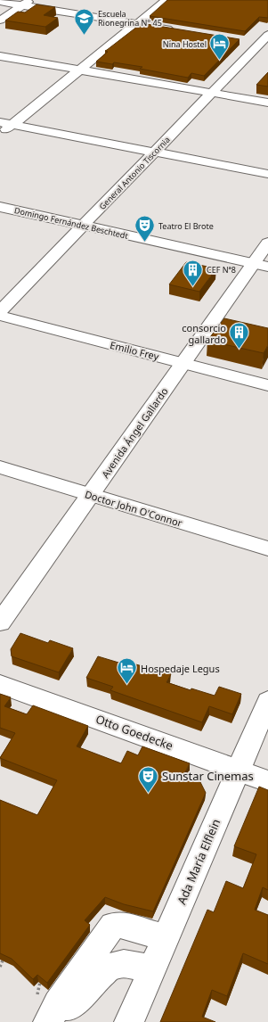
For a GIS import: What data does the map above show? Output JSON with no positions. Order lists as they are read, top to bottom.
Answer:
{
  "streets": {
    "street": [
      "General Antonio Tiscornia",
      "Domingo Fernández Beschtedt",
      "Emilio Frey",
      "Avenida Ángel Gallardo",
      "Doctor John O'Connor",
      "Otto Goedecke",
      "Ada María Elflein"
    ]
  },
  "crossings": [
    ["General Antonio Tiscornia", "Domingo Fernández Beschtedt"],
    ["Domingo Fernández Beschtedt", "Avenida Ángel Gallardo"],
    ["Emilio Frey", "Avenida Ángel Gallardo"],
    ["Avenida Ángel Gallardo", "Doctor John O'Connor"],
    ["Otto Goedecke", "Ada María Elflein"]
  ],
  "places": {
    "school or university": ["Escuela Rionegrina N° 45"],
    "hotel": ["Nina Hostel", "Hospedaje Legus"],
    "theatre": ["Teatro El Brote", "Sunstar Cinemas"],
    "building": ["CEF Nª8", "consorcio gallardo"]
  }
}
